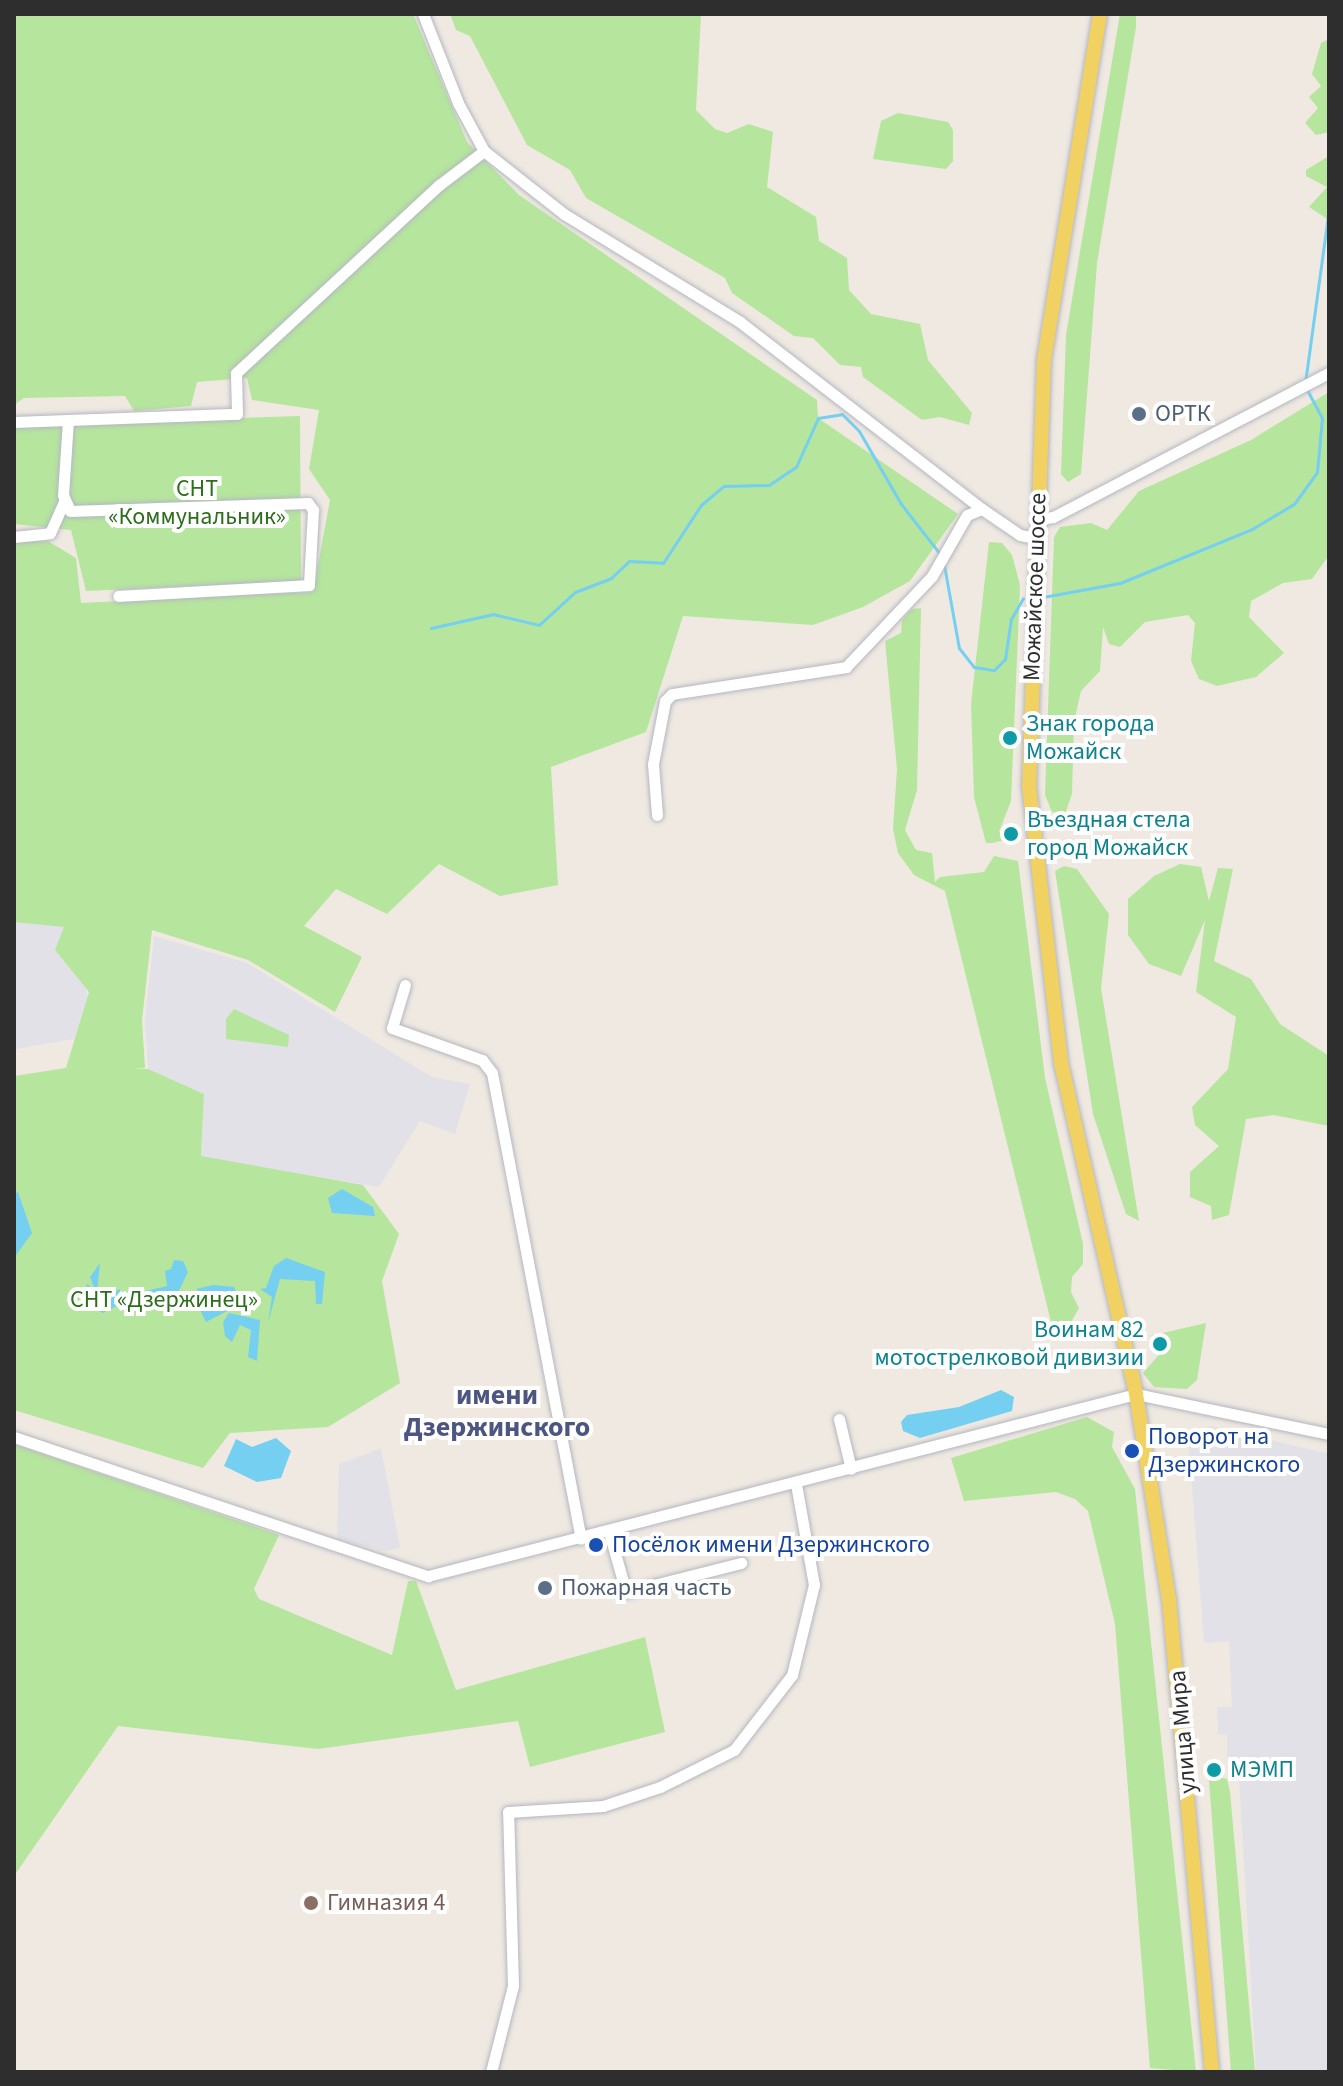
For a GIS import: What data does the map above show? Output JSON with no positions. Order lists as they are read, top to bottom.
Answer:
{
  "streets": {
    "main road": ["Можайское шоссе", "улица Мира"]
  },
  "crossings": [
    ["Можайское шоссе", "улица Мира"]
  ],
  "districts": ["имени Дзержинского"],
  "parks": ["СНТ «Коммунальник»", "СНТ «Дзержинец»"],
  "places": [
    "ОРТК",
    "Знак города Можайск",
    "Въездная стела город Можайск",
    "Воинам 82 мотострелковой дивизии",
    "Поворот на Дзержинского",
    "Посёлок имени Дзержинского",
    "Пожарная часть",
    "МЭМП",
    "Гимназия 4"
  ]
}
